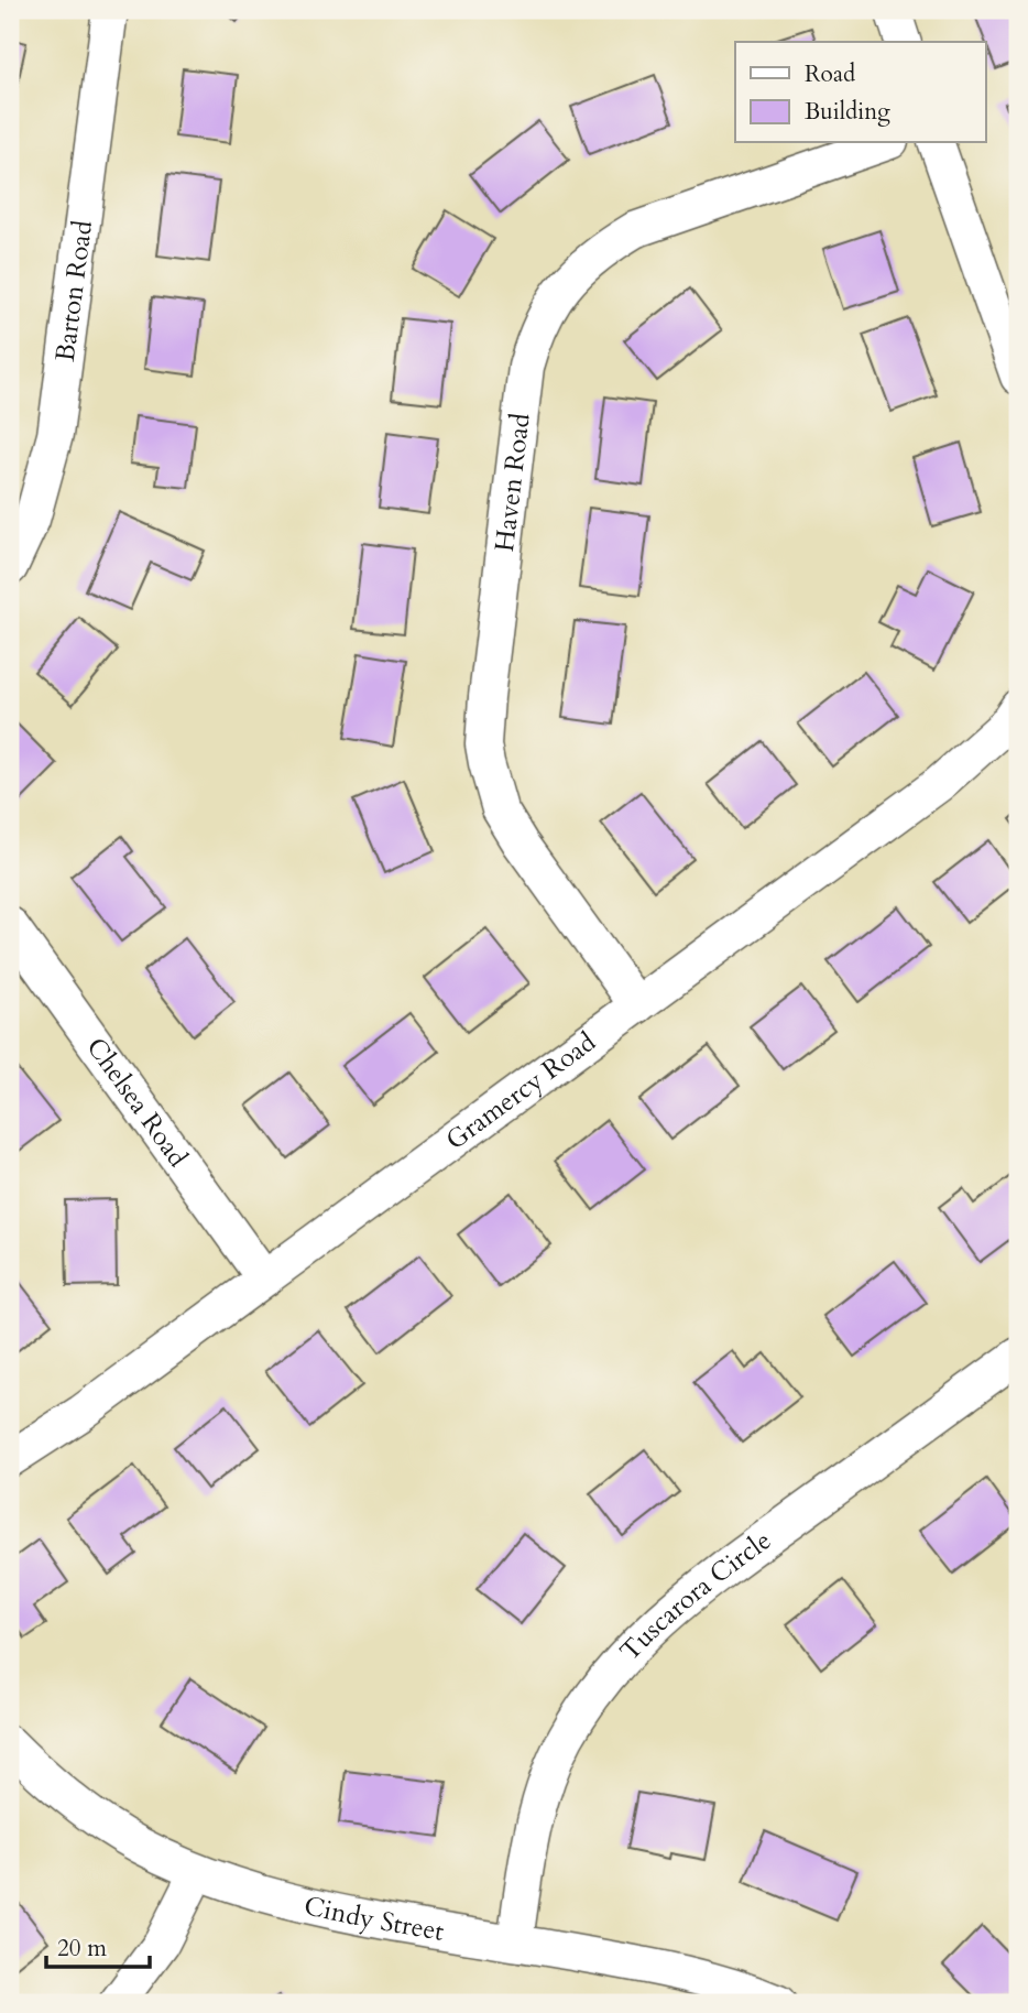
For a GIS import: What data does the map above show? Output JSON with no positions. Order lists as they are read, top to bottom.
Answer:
{
  "streets": {
    "street": [
      "Barton Road",
      "Haven Road",
      "Gramercy Road",
      "Chelsea Road",
      "Tuscarora Circle",
      "Cindy Street"
    ]
  },
  "crossings": [
    ["Haven Road", "Gramercy Road"],
    ["Gramercy Road", "Chelsea Road"],
    ["Tuscarora Circle", "Cindy Street"]
  ],
  "legend": ["Road", "Building"],
  "scale_bar": "20 m"
}
